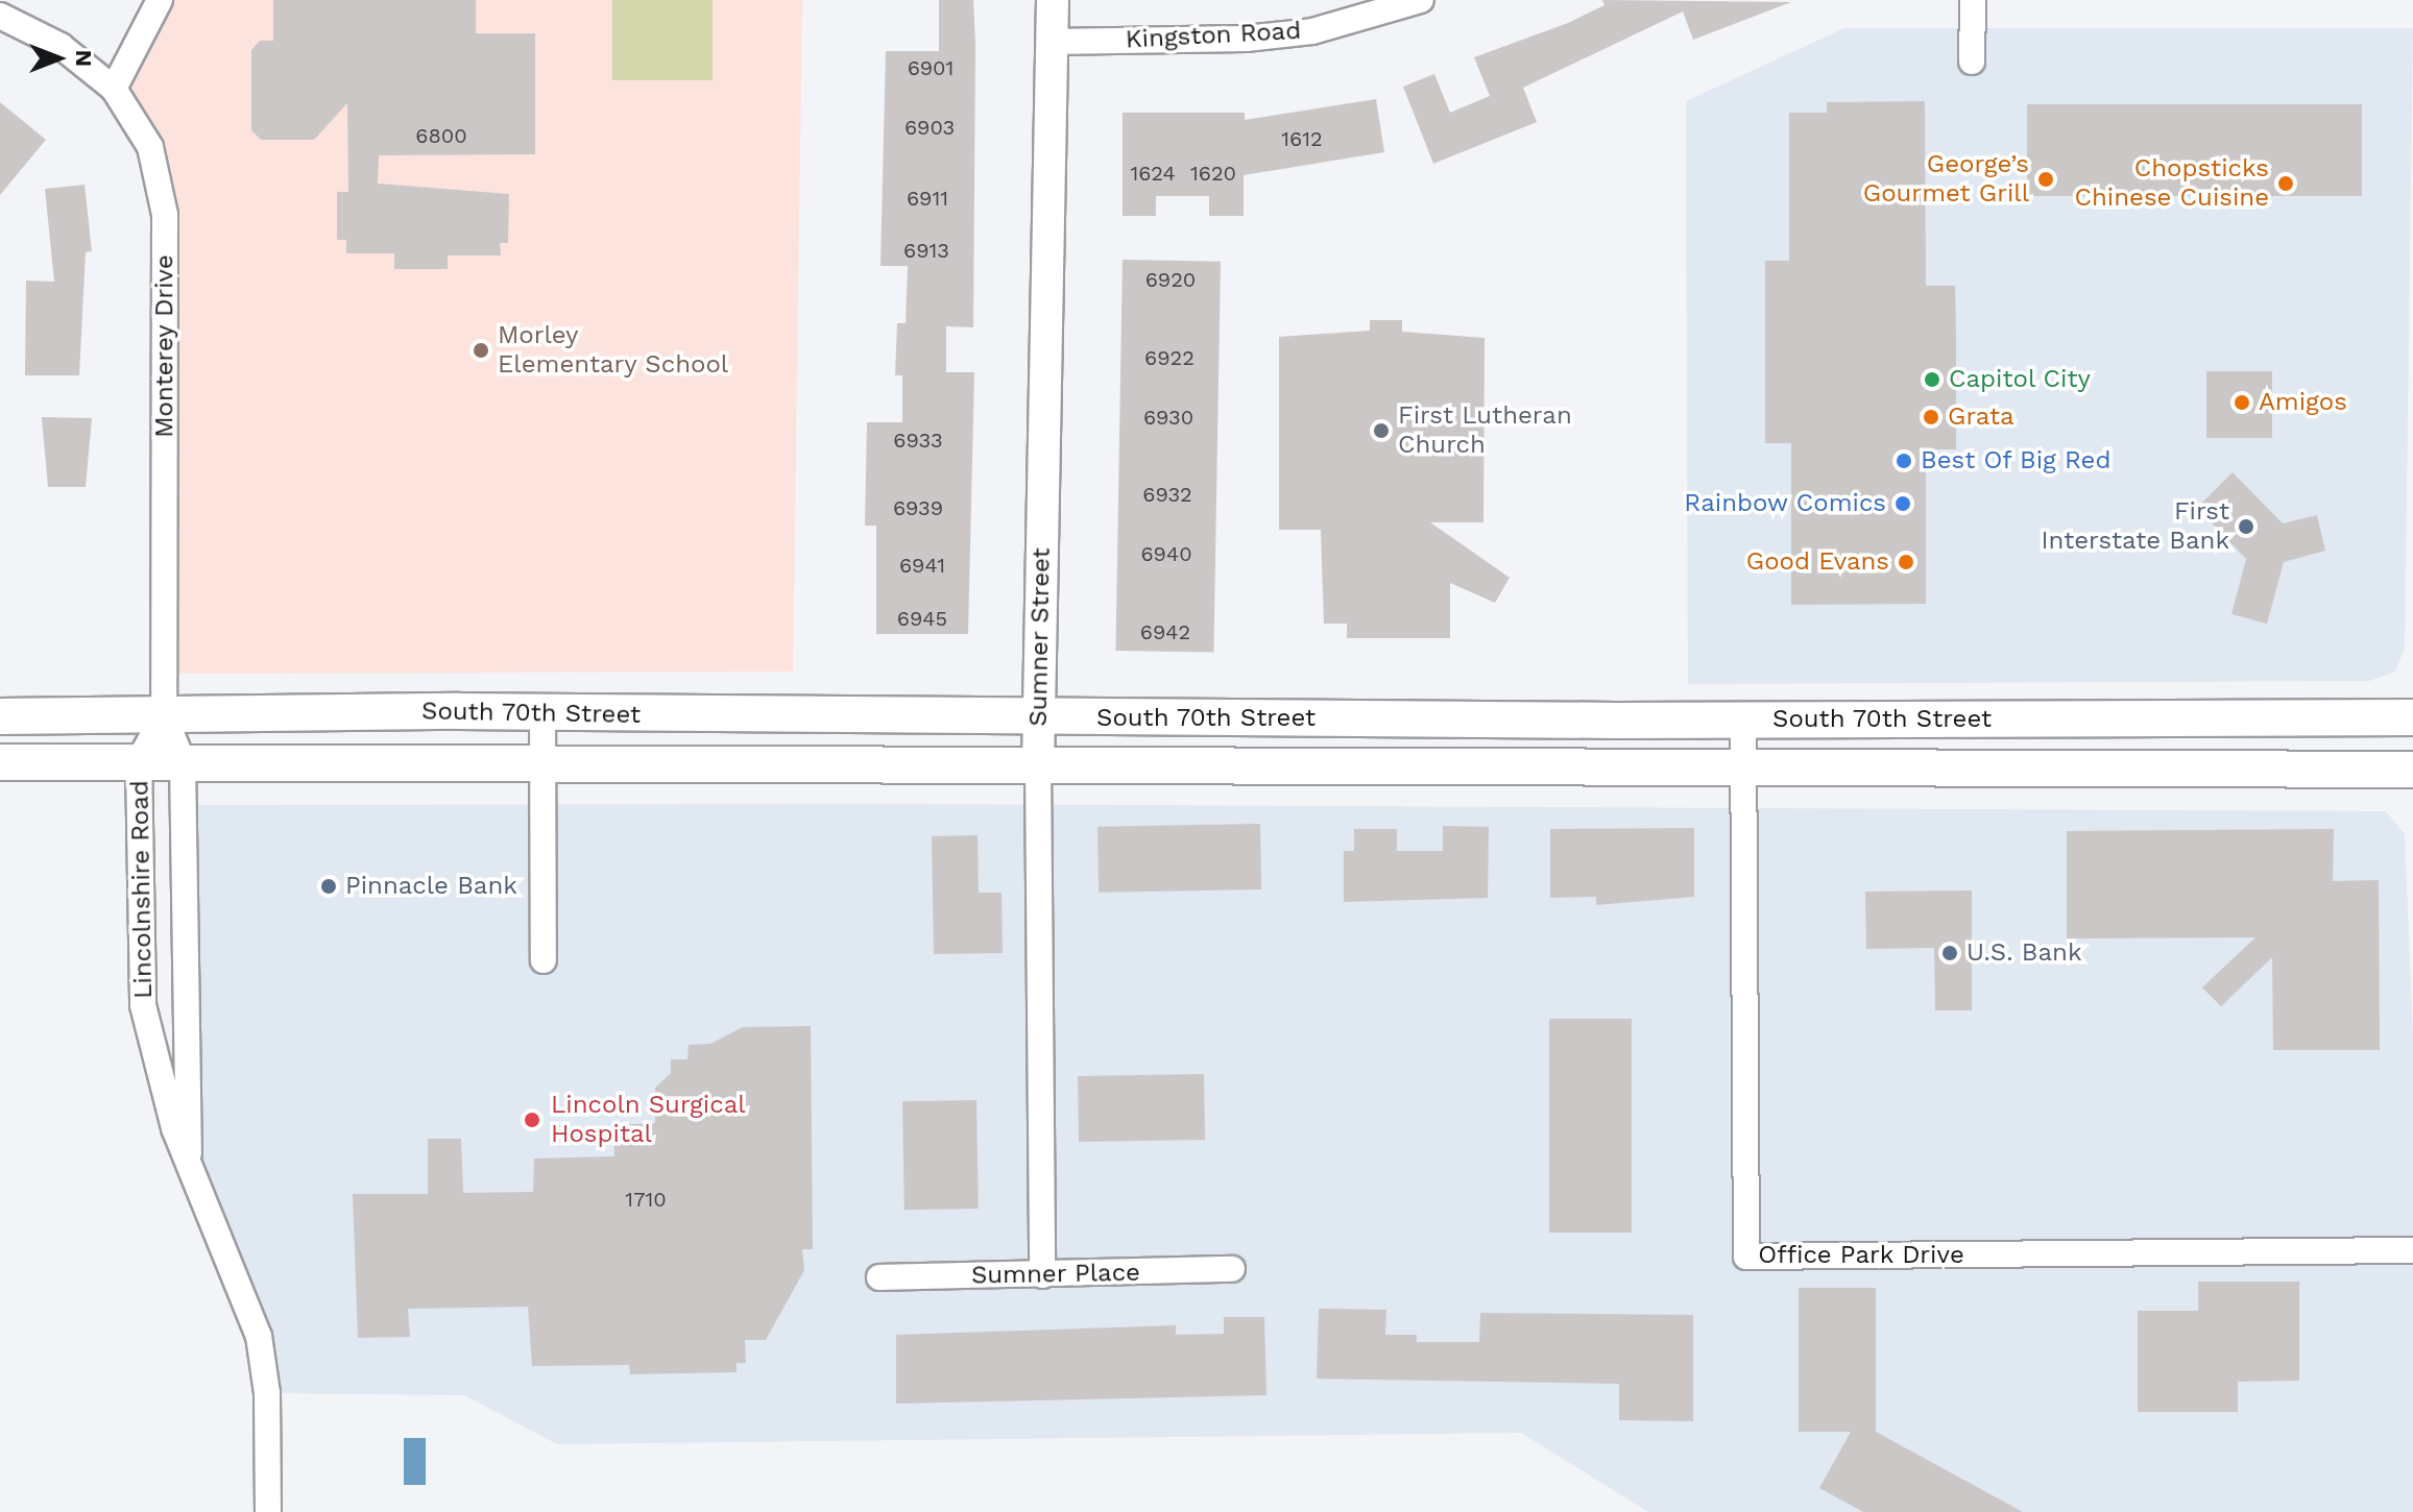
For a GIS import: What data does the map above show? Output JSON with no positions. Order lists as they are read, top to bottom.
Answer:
{
  "streets": {
    "main road": ["South 70th Street"],
    "street": [
      "Kingston Road",
      "Monterey Drive",
      "Sumner Street",
      "Lincolnshire Road",
      "Office Park Drive",
      "Sumner Place"
    ]
  },
  "crossings": [
    ["Kingston Road", "Sumner Street"],
    ["Monterey Drive", "South 70th Street"],
    ["Monterey Drive", "Lincolnshire Road"],
    ["Sumner Street", "South 70th Street"],
    ["Sumner Street", "Sumner Place"],
    ["South 70th Street", "Lincolnshire Road"],
    ["South 70th Street", "Office Park Drive"]
  ],
  "places": [
    "George’s Gourmet Grill",
    "Chopsticks Chinese Cuisine",
    "Morley Elementary School",
    "Capitol City",
    "Amigos",
    "Grata",
    "First Lutheran Church",
    "Best Of Big Red",
    "Rainbow Comics",
    "First Interstate Bank",
    "Good Evans",
    "Pinnacle Bank",
    "U.S. Bank",
    "Lincoln Surgical Hospital"
  ],
  "house_numbers": [
    "6901",
    "6903",
    "6800",
    "1612",
    "1624",
    "1620",
    "6911",
    "6913",
    "6920",
    "6922",
    "6930",
    "6933",
    "6932",
    "6939",
    "6940",
    "6941",
    "6945",
    "6942",
    "1710"
  ],
  "north": "right"
}
